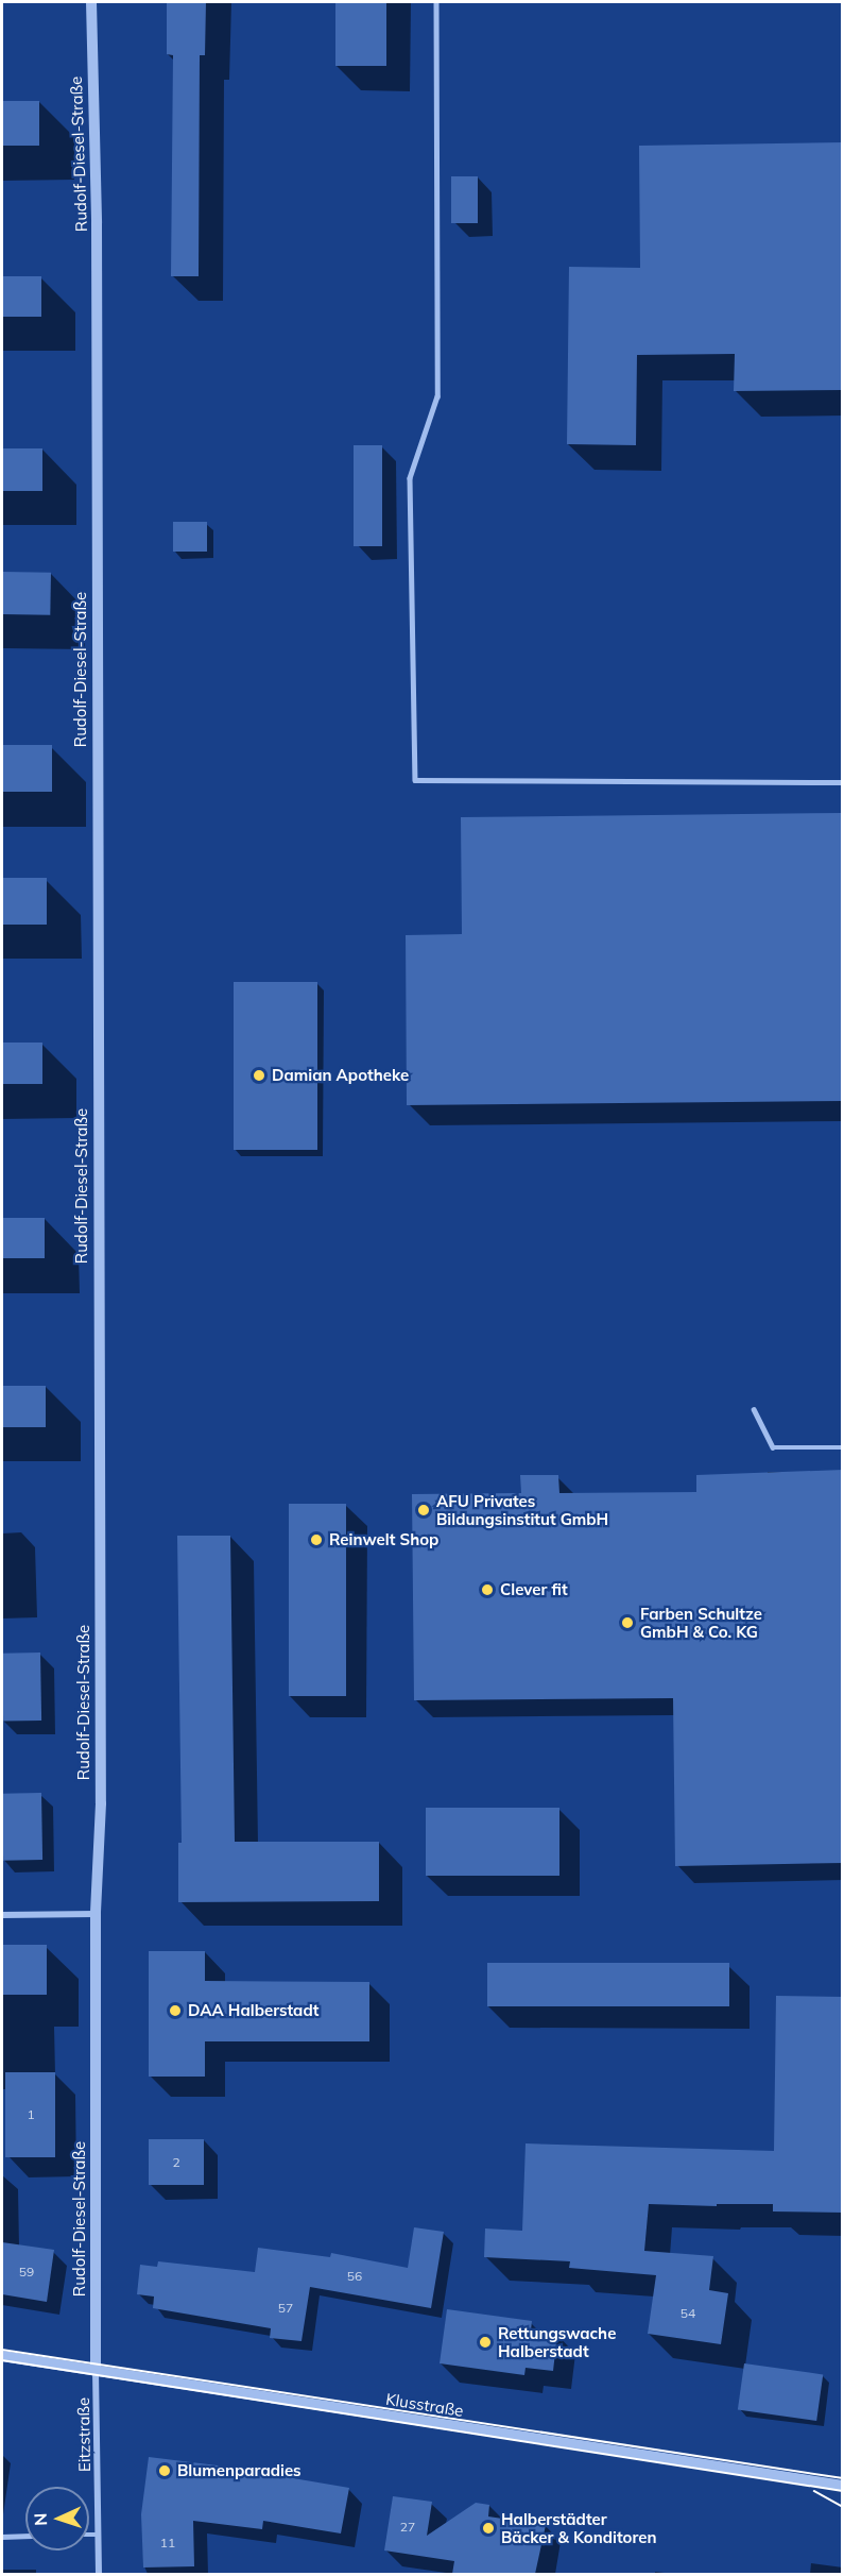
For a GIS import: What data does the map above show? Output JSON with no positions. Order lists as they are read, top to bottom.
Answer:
{
  "streets": {
    "street": ["Rudolf-Diesel-Straße", "Klusstraße", "Eitzstraße"]
  },
  "crossings": [
    ["Rudolf-Diesel-Straße", "Klusstraße"],
    ["Rudolf-Diesel-Straße", "Eitzstraße"],
    ["Klusstraße", "Eitzstraße"]
  ],
  "places": [
    "Damian Apotheke",
    "AFU Privates Bildungsinstitut GmbH",
    "Reinwelt Shop",
    "Clever fit",
    "Farben Schultze GmbH & Co. KG",
    "DAA Halberstadt",
    "Rettungswache Halberstadt",
    "Blumenparadies",
    "Halberstädter Bäcker & Konditoren"
  ],
  "house_numbers": [
    "1",
    "2",
    "59",
    "56",
    "57",
    "54",
    "27",
    "11"
  ],
  "north": "left"
}
